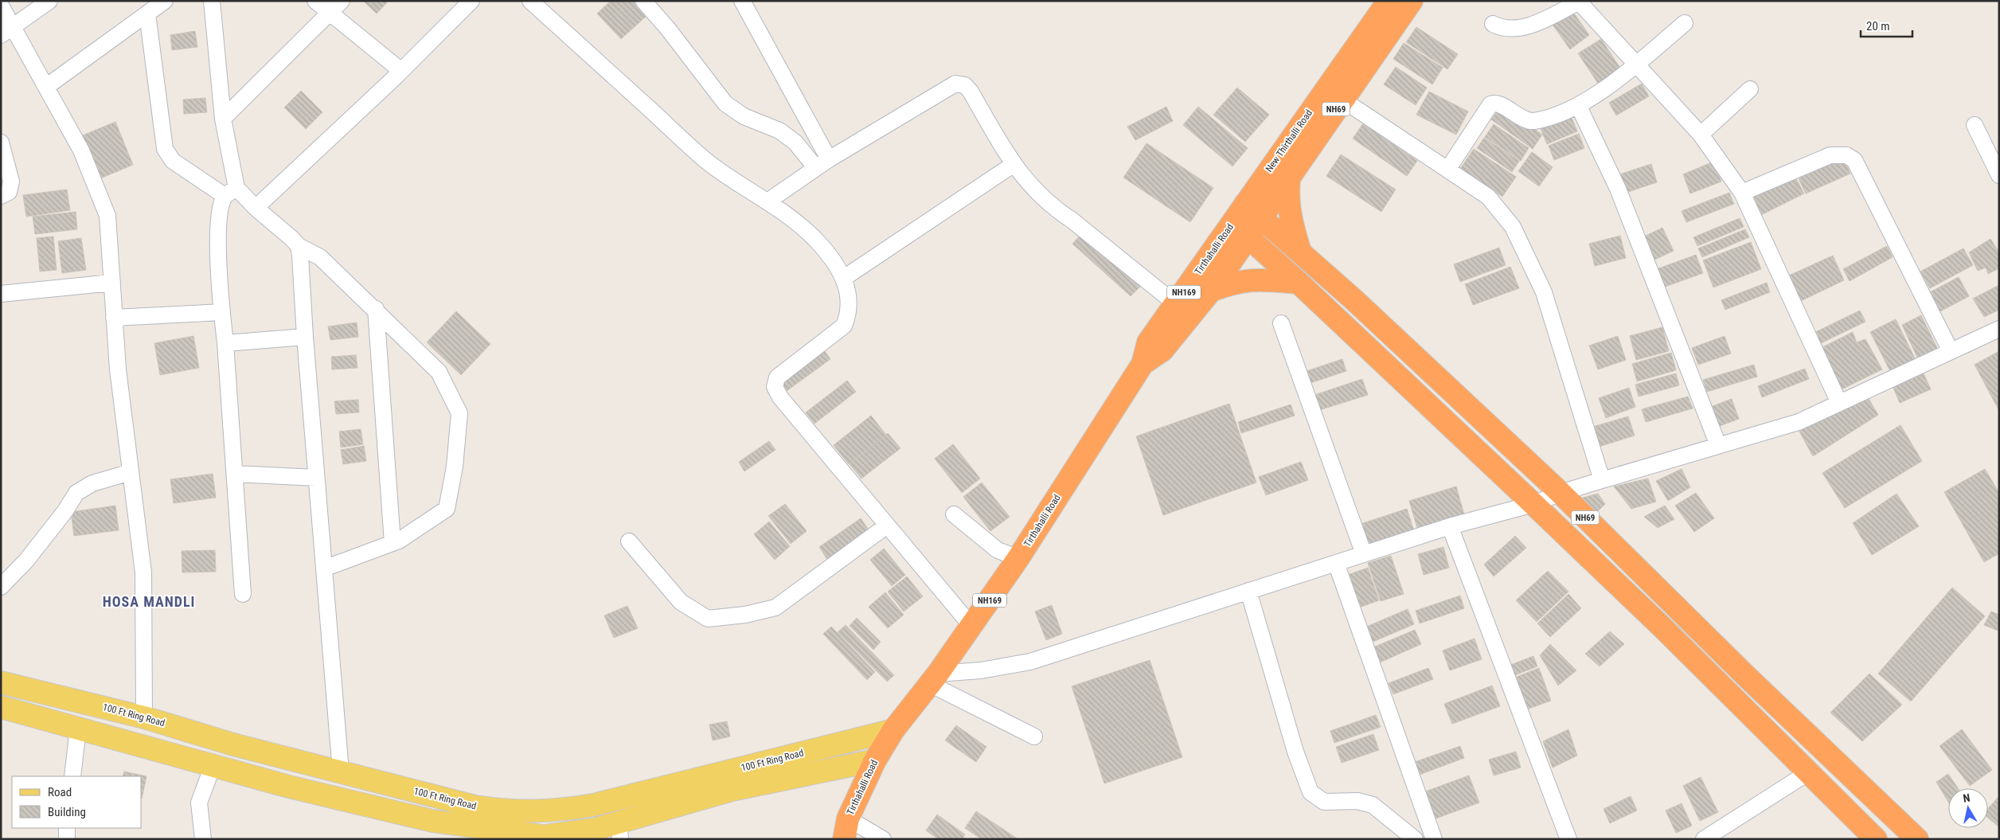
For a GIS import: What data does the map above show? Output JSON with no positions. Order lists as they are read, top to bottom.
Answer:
{
  "streets": {
    "highway": [
      "NH69",
      "New Thirthalli Road",
      "Tirthahalli Road",
      "NH169"
    ],
    "main road": ["100 Ft Ring Road"]
  },
  "crossings": [
    ["NH69", "New Thirthalli Road"],
    ["NH69", "Tirthahalli Road"],
    ["NH69", "NH169"],
    ["New Thirthalli Road", "Tirthahalli Road"],
    ["Tirthahalli Road", "NH169"],
    ["Tirthahalli Road", "100 Ft Ring Road"]
  ],
  "districts": ["HOSA MANDLI"],
  "legend": ["Road", "Building"],
  "scale_bar": "20 m",
  "north": "top"
}
